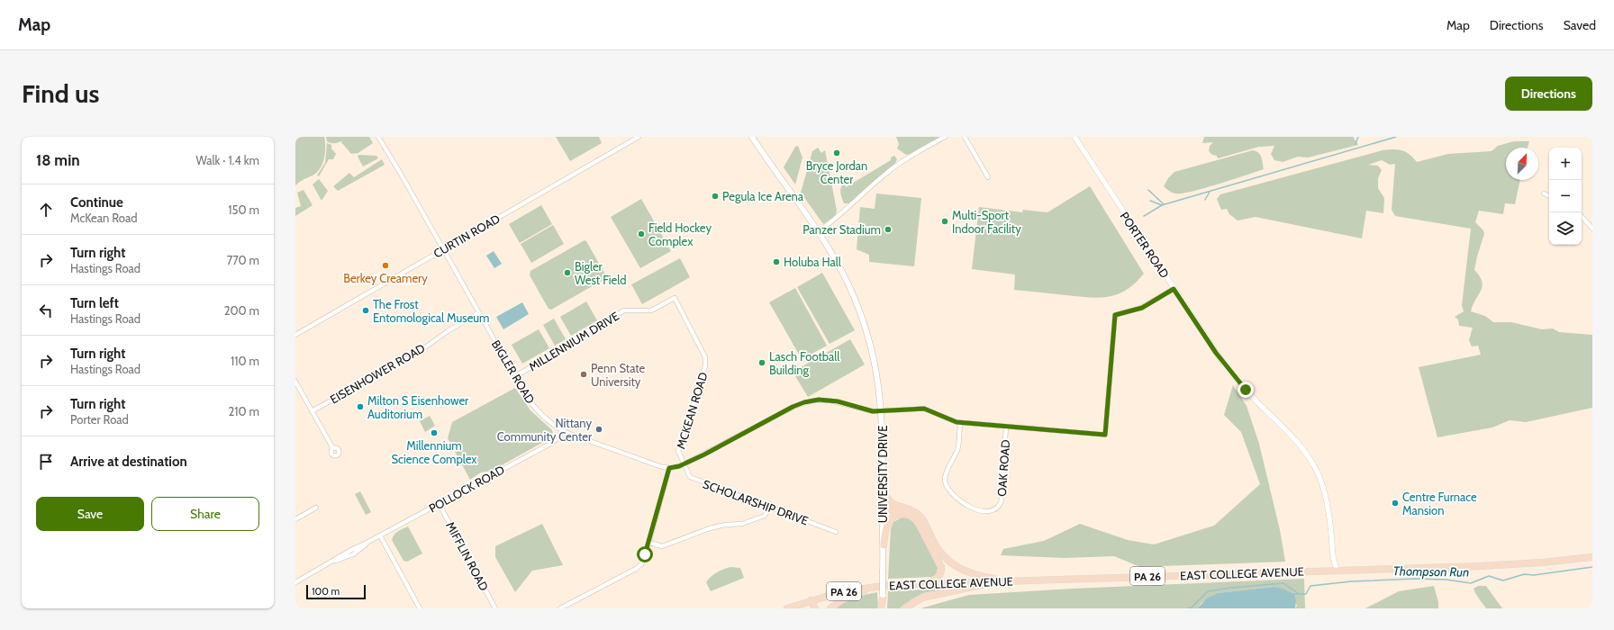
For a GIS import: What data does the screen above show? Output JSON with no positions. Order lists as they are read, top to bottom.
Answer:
{
  "streets": {
    "main road": ["UNIVERSITY DRIVE", "EAST COLLEGE AVENUE", "PA 26"],
    "street": [
      "CURTIN ROAD",
      "PORTER ROAD",
      "MILLENNIUM DRIVE",
      "BIGLER ROAD",
      "EISENHOWER ROAD",
      "MCKEAN ROAD",
      "OAK ROAD",
      "POLLOCK ROAD",
      "SCHOLARSHIP DRIVE",
      "MIFFLIN ROAD"
    ]
  },
  "crossings": [
    ["CURTIN ROAD", "BIGLER ROAD"],
    ["PORTER ROAD", "BIGLER ROAD"],
    ["PORTER ROAD", "EAST COLLEGE AVENUE"],
    ["MILLENNIUM DRIVE", "BIGLER ROAD"],
    ["MILLENNIUM DRIVE", "MCKEAN ROAD"],
    ["BIGLER ROAD", "EISENHOWER ROAD"],
    ["BIGLER ROAD", "MCKEAN ROAD"],
    ["BIGLER ROAD", "OAK ROAD"],
    ["BIGLER ROAD", "UNIVERSITY DRIVE"],
    ["BIGLER ROAD", "POLLOCK ROAD"],
    ["BIGLER ROAD", "SCHOLARSHIP DRIVE"],
    ["MCKEAN ROAD", "SCHOLARSHIP DRIVE"],
    ["POLLOCK ROAD", "MIFFLIN ROAD"]
  ],
  "water": ["Thompson Run"],
  "places": [
    "Bryce Jordan Center",
    "Pegula Ice Arena",
    "Multi-Sport Indoor Facility",
    "Panzer Stadium",
    "Field Hockey Complex",
    "Holuba Hall",
    "Berkey Creamery",
    "Bigler West Field",
    "The Frost Entomological Museum",
    "Lasch Football Building",
    "Penn State University",
    "Milton S Eisenhower Auditorium",
    "Nittany Community Center",
    "Millennium Science Complex",
    "Centre Furnace Mansion"
  ],
  "scale_bar": "100 m",
  "north": "top right",
  "page": {
    "header": "Map",
    "nav": ["Map", "Directions", "Saved"],
    "buttons": [
      "Directions",
      ["Save", "Share"]
    ],
    "title": "Find us",
    "heading": ["18 min", "Walk · 1.4 km"],
    "map_buttons": ["+", "−"],
    "list": [
      ["Continue", "McKean Road", "150 m"],
      ["Turn right", "Hastings Road", "770 m"],
      ["Turn left", "Hastings Road", "200 m"],
      ["Turn right", "Hastings Road", "110 m"],
      ["Turn right", "Porter Road", "210 m"],
      "Arrive at destination"
    ],
    "scale": "100 m"
  }
}
